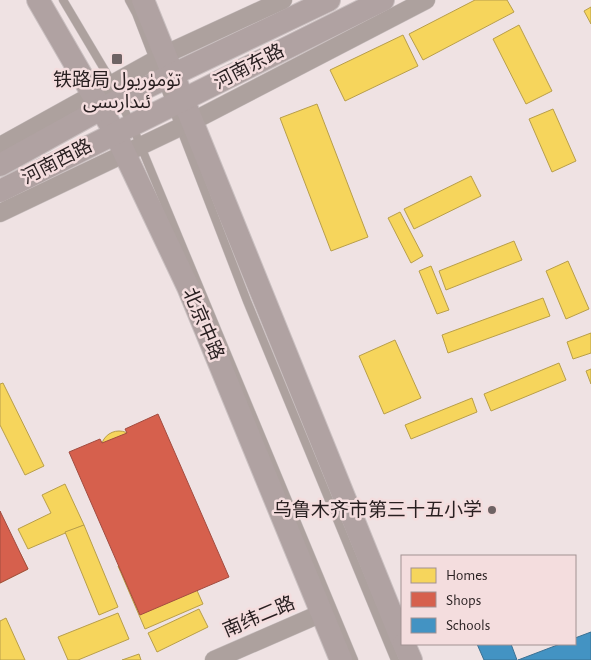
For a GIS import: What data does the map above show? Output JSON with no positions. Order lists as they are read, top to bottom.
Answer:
{
  "streets": {
    "main road": ["河南东路", "河南西路", "北京中路"],
    "street": ["南纬二路"]
  },
  "crossings": [
    ["河南东路", "河南西路"],
    ["河南东路", "北京中路"],
    ["河南西路", "北京中路"],
    ["北京中路", "南纬二路"]
  ],
  "places": {
    "transit": ["铁路局 تۆمۈريول ئىدارىسى"],
    "other": ["乌鲁木齐市第三十五小学"]
  },
  "legend": ["Homes", "Shops", "Schools"]
}
